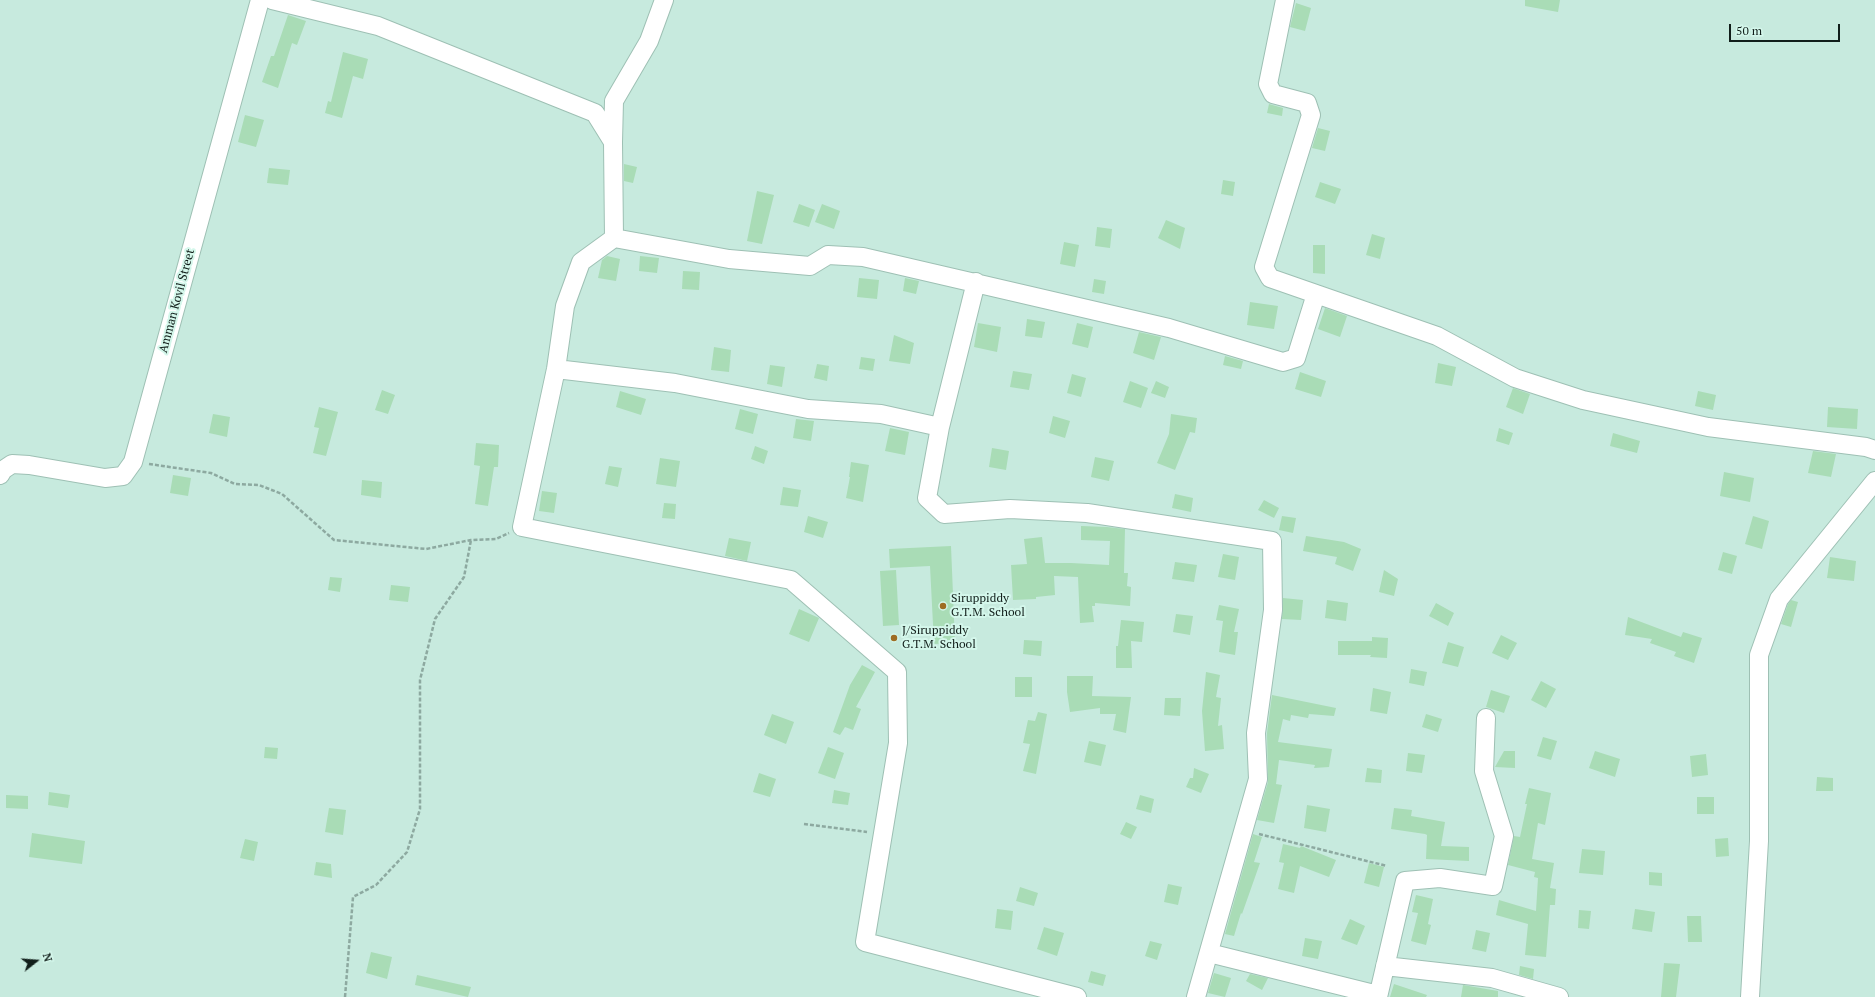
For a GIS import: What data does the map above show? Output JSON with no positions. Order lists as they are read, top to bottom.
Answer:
{
  "streets": {
    "street": ["Amman Kovil Street"]
  },
  "places": ["Siruppiddy G.T.M. School", "J/Siruppiddy G.T.M. School"],
  "scale_bar": "50 m",
  "north": "right"
}
